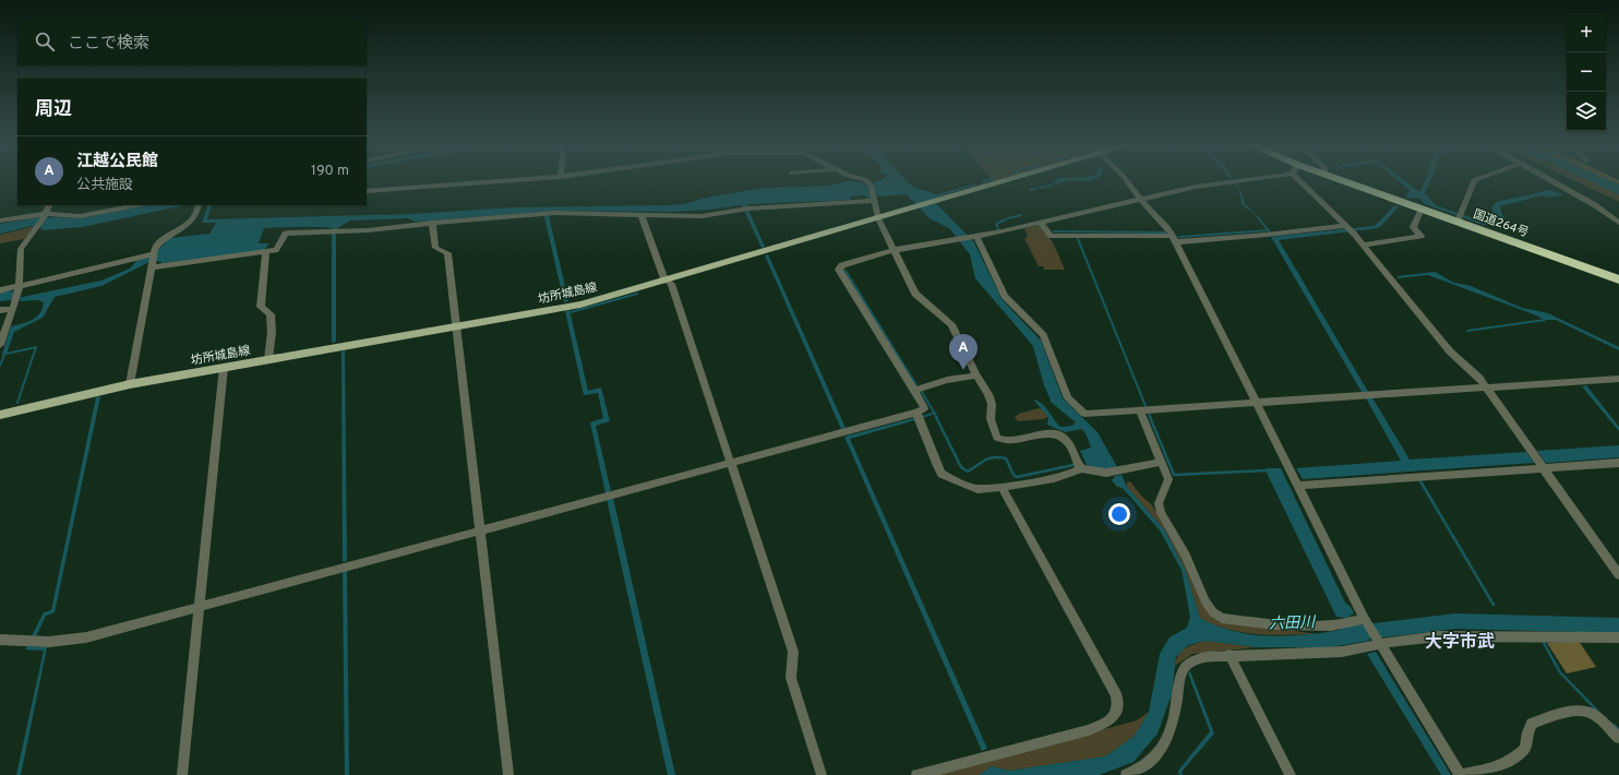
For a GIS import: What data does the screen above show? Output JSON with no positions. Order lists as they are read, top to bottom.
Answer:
{
  "streets": {
    "highway": ["国道264号"],
    "main road": ["坊所城島線"]
  },
  "districts": ["大字市武"],
  "water": ["六田川"],
  "page": {
    "map_buttons": ["+", "−"],
    "search": "ここで検索",
    "heading": "周辺",
    "list": [
      {
        "mark": "A",
        "name": "江越公民館",
        "note": "公共施設",
        "value": "190 m"
      }
    ],
    "pins": "A"
  }
}
